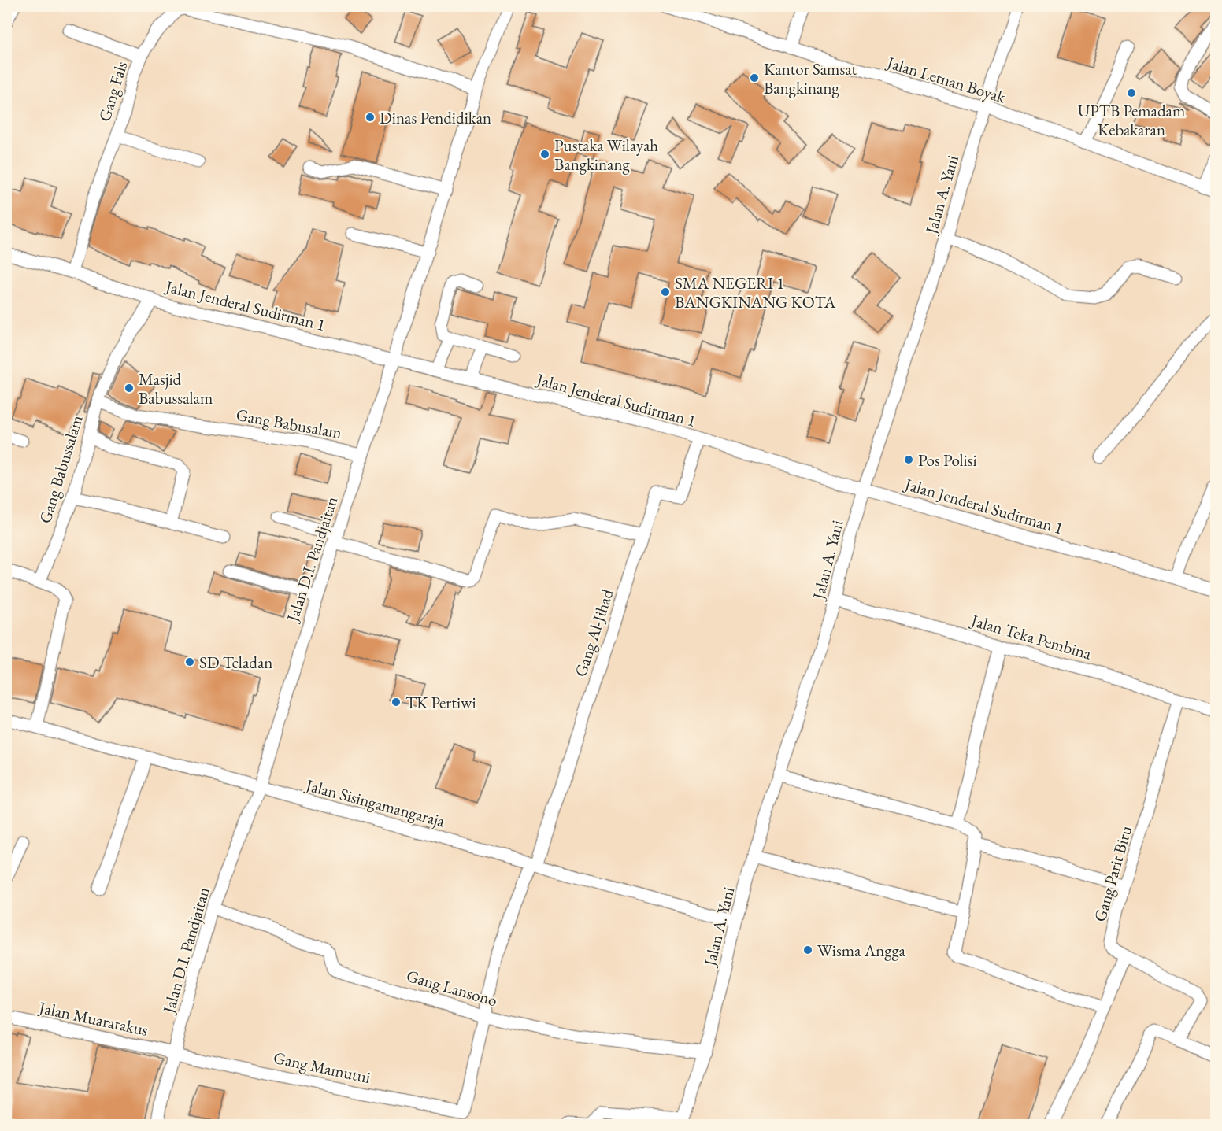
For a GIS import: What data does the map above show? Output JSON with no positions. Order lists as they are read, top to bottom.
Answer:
{
  "streets": {
    "street": [
      "Jalan Letnan Boyak",
      "Gang Fals",
      "Jalan A. Yani",
      "Jalan Jenderal Sudirman 1",
      "Gang Babusalam",
      "Gang Babussalam",
      "Jalan D.I. Pandjaitan",
      "Gang Al-Jihad",
      "Jalan Teka Pembina",
      "Jalan Sisingamangaraja",
      "Gang Parit Biru",
      "Gang Lansono",
      "Jalan Muaratakus",
      "Gang Mamutui"
    ]
  },
  "crossings": [
    ["Jalan Letnan Boyak", "Jalan A. Yani"],
    ["Gang Fals", "Jalan Jenderal Sudirman 1"],
    ["Gang Fals", "Jalan D.I. Pandjaitan"],
    ["Jalan A. Yani", "Jalan Jenderal Sudirman 1"],
    ["Jalan A. Yani", "Jalan Teka Pembina"],
    ["Jalan A. Yani", "Jalan Sisingamangaraja"],
    ["Jalan A. Yani", "Gang Lansono"],
    ["Jalan Jenderal Sudirman 1", "Gang Babussalam"],
    ["Jalan Jenderal Sudirman 1", "Jalan D.I. Pandjaitan"],
    ["Jalan Jenderal Sudirman 1", "Gang Al-Jihad"],
    ["Gang Babusalam", "Gang Babussalam"],
    ["Gang Babusalam", "Jalan D.I. Pandjaitan"],
    ["Jalan D.I. Pandjaitan", "Jalan Sisingamangaraja"],
    ["Jalan D.I. Pandjaitan", "Gang Lansono"],
    ["Jalan D.I. Pandjaitan", "Jalan Muaratakus"],
    ["Jalan D.I. Pandjaitan", "Gang Mamutui"],
    ["Gang Al-Jihad", "Jalan Sisingamangaraja"],
    ["Jalan Teka Pembina", "Gang Parit Biru"],
    ["Jalan Muaratakus", "Gang Mamutui"]
  ],
  "places": [
    "Kantor Samsat Bangkinang",
    "UPTB Pemadam Kebakaran",
    "Dinas Pendidikan",
    "Pustaka Wilayah Bangkinang",
    "SMA NEGERI 1 BANGKINANG KOTA",
    "Masjid Babussalam",
    "Pos Polisi",
    "SD Teladan",
    "TK Pertiwi",
    "Wisma Angga"
  ]
}
